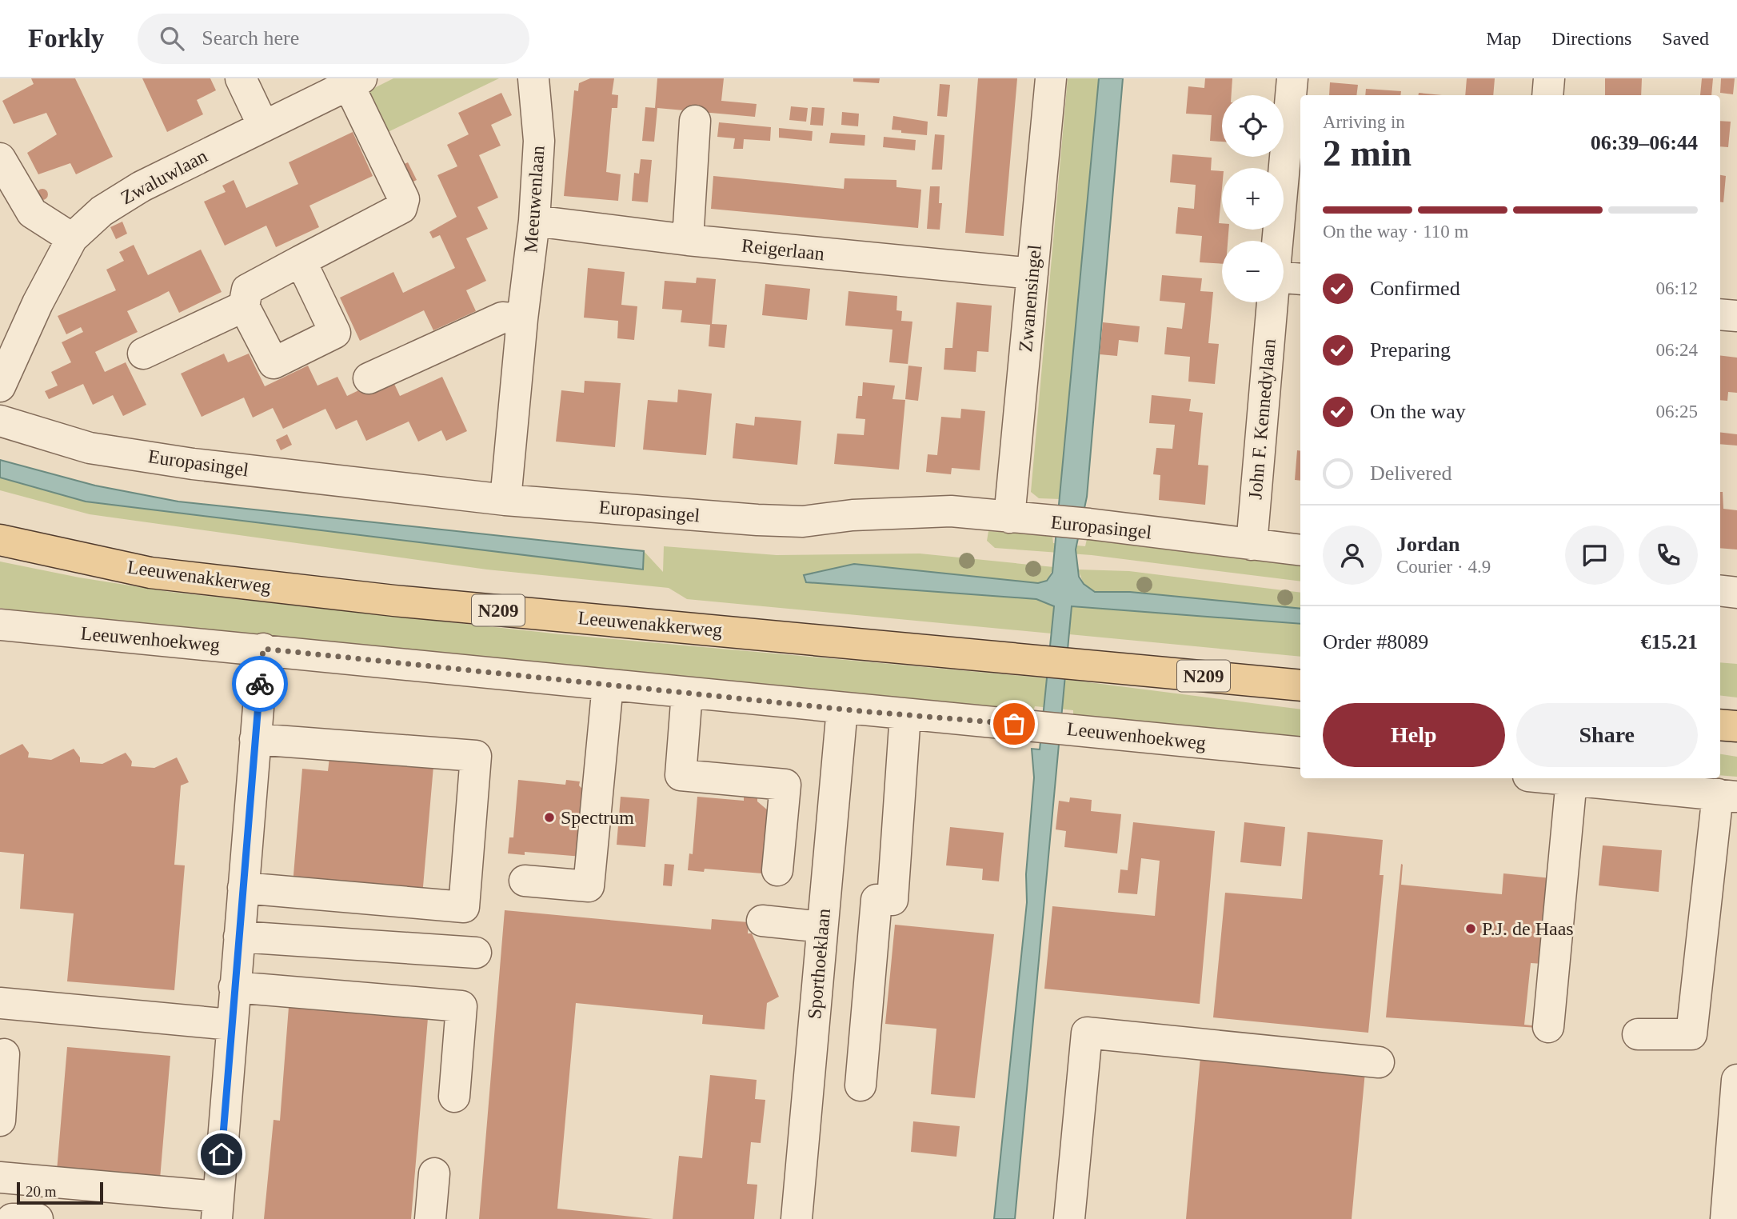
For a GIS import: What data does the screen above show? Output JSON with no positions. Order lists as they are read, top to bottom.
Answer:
{
  "streets": {
    "main road": ["Leeuwenakkerweg", "N209"],
    "street": [
      "Zwaluwlaan",
      "Meeuwenlaan",
      "Reigerlaan",
      "Zwanensingel",
      "John F. Kennedylaan",
      "Europasingel",
      "Leeuwenhoekweg",
      "Sporthoeklaan"
    ]
  },
  "crossings": [
    ["Meeuwenlaan", "Reigerlaan"],
    ["Meeuwenlaan", "Europasingel"],
    ["Reigerlaan", "Zwanensingel"],
    ["Zwanensingel", "Europasingel"],
    ["John F. Kennedylaan", "Europasingel"],
    ["Leeuwenhoekweg", "Sporthoeklaan"]
  ],
  "places": ["Spectrum", "P.J. de Haas"],
  "scale_bar": "20 m",
  "page": {
    "header": "Forkly",
    "search": "Search here",
    "nav": ["Map", "Directions", "Saved"],
    "map_buttons": ["+", "−"],
    "heading": ["2 min", "Arriving in", "06:39–06:44"],
    "panel": [
      "Jordan",
      "Courier · 4.9",
      "Order #8089",
      "€15.21"
    ],
    "bar": "On the way · 110 m",
    "list": [
      ["Confirmed", "06:12"],
      ["Preparing", "06:24"],
      ["On the way", "06:25"],
      "Delivered"
    ],
    "buttons": ["Help", "Share"],
    "scale": "20 m"
  }
}
